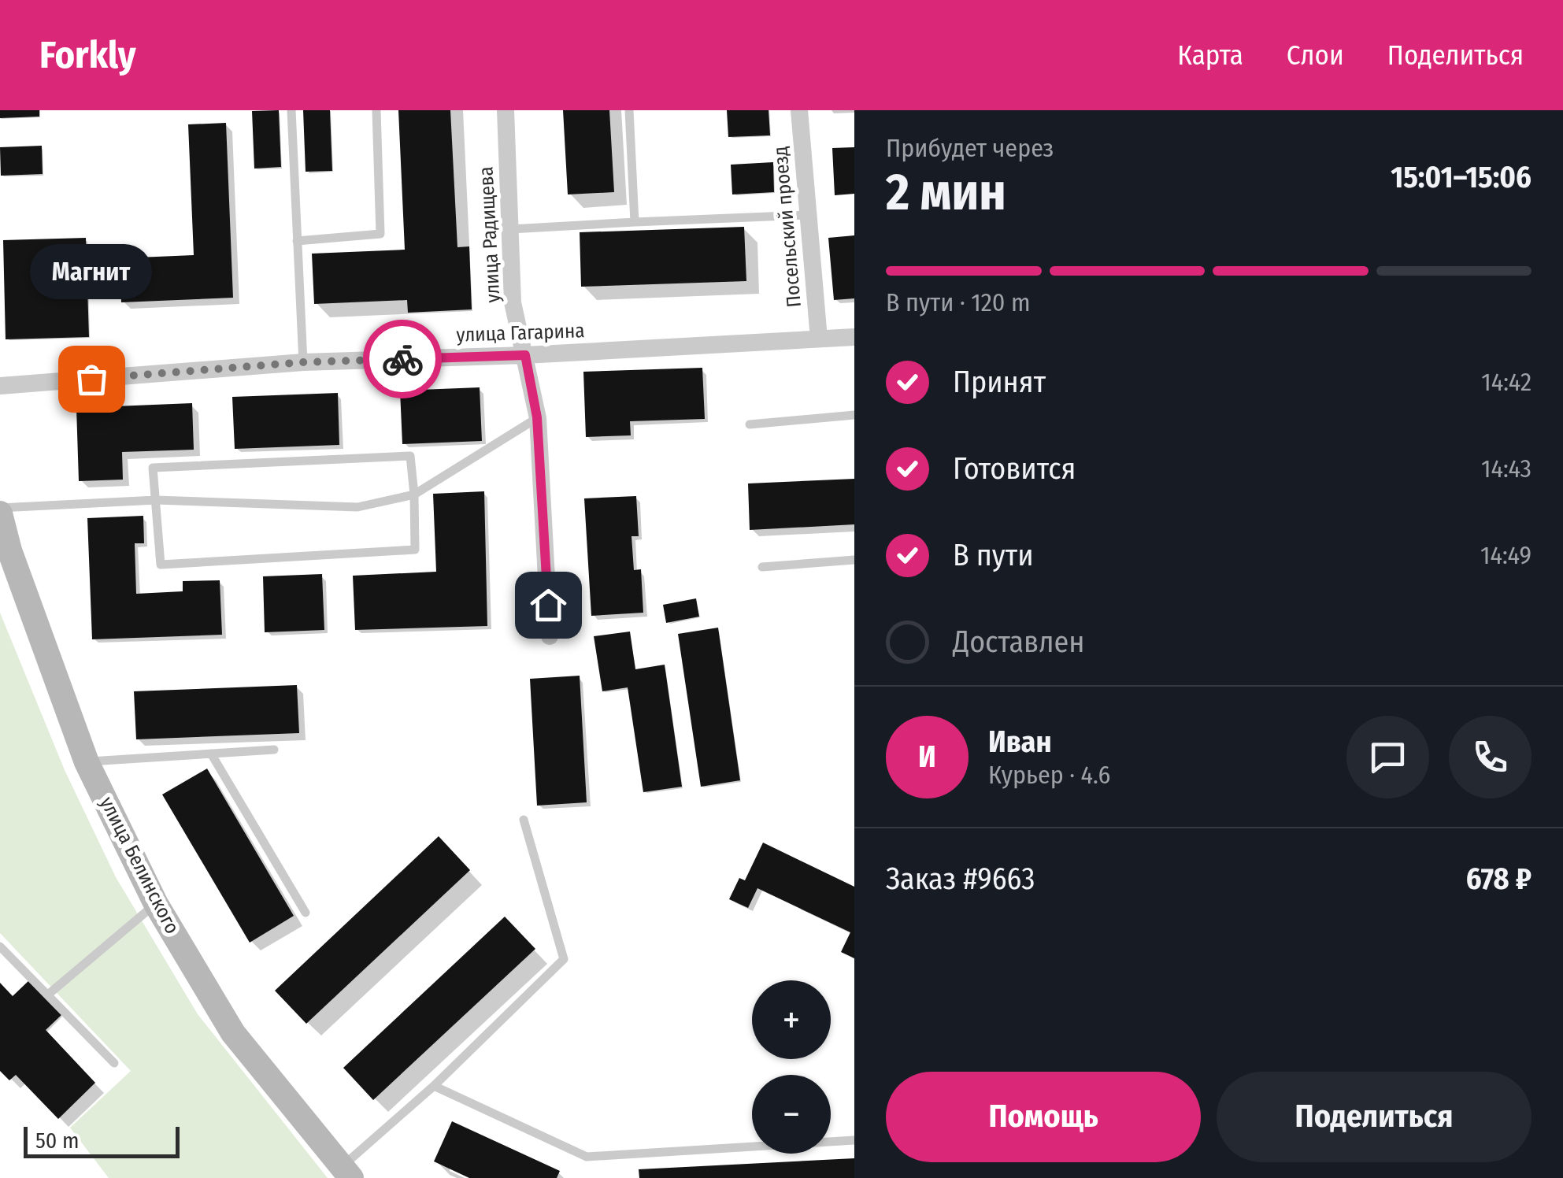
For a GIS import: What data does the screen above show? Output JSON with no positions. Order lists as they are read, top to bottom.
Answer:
{
  "streets": {
    "street": [
      "Посельский проезд",
      "улица Радищева",
      "улица Гагарина",
      "улица Белинского"
    ]
  },
  "crossings": [
    ["Посельский проезд", "улица Гагарина"],
    ["улица Радищева", "улица Гагарина"]
  ],
  "places": ["Магнит"],
  "scale_bar": "50 m",
  "page": {
    "header": "Forkly",
    "nav": ["Карта", "Слои", "Поделиться"],
    "heading": ["2 мин", "Прибудет через", "15:01–15:06"],
    "panel": [
      "Иван",
      "Курьер · 4.6",
      "Заказ #9663",
      "678 ₽"
    ],
    "bubble": "Магнит",
    "bar": "В пути · 120 m",
    "list": [
      ["Принят", "14:42"],
      ["Готовится", "14:43"],
      ["В пути", "14:49"],
      "Доставлен"
    ],
    "round": "И",
    "map_buttons": ["+", "−"],
    "buttons": ["Помощь", "Поделиться"],
    "scale": "50 m"
  }
}
